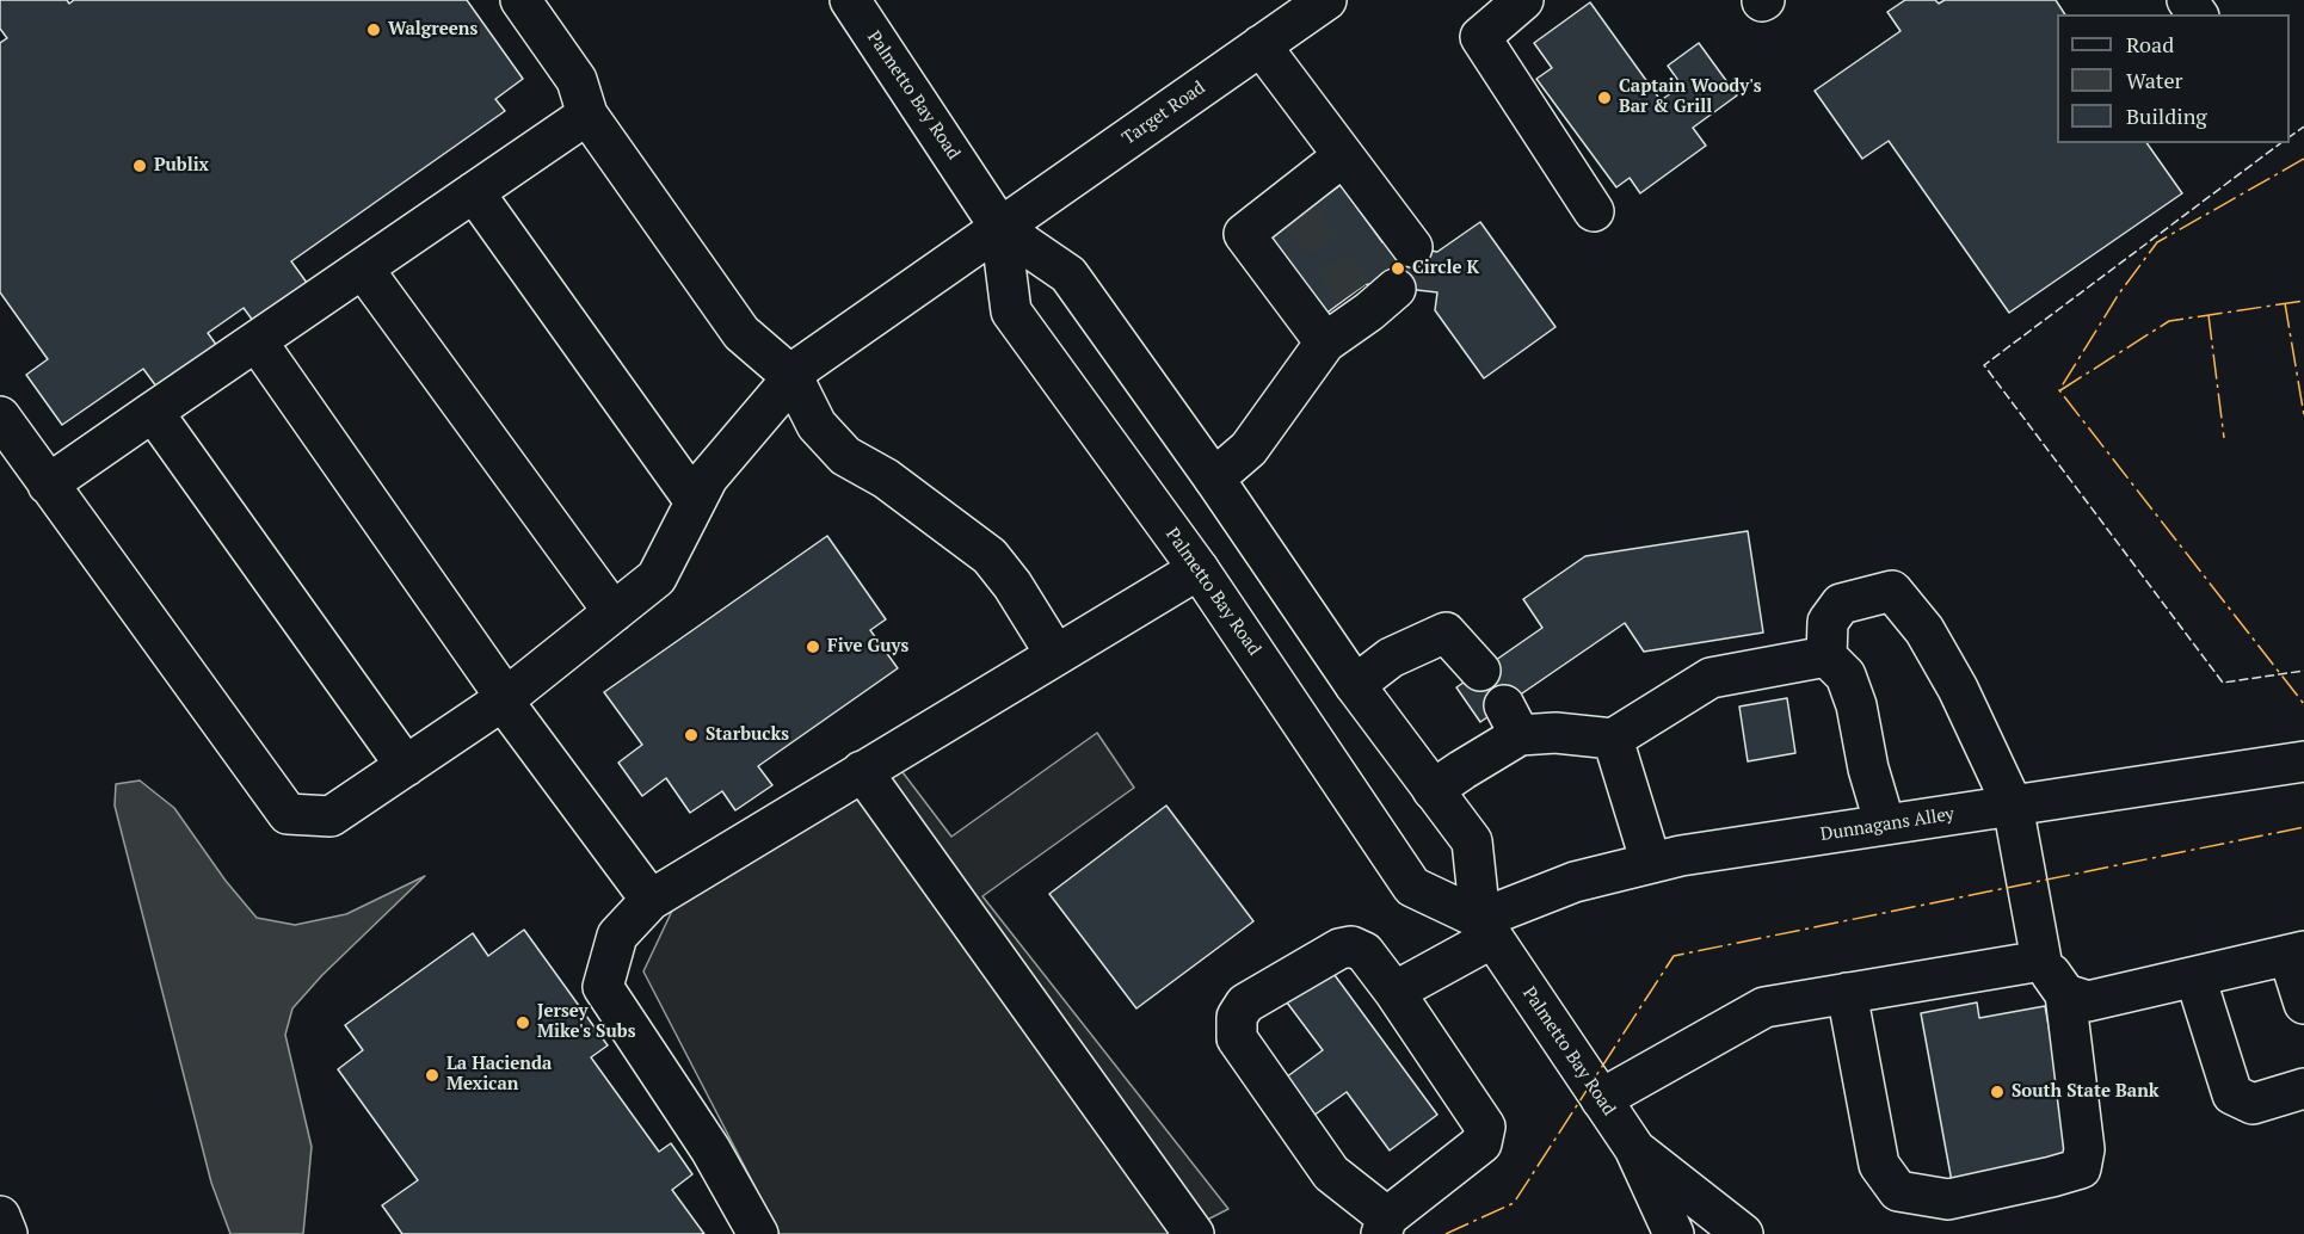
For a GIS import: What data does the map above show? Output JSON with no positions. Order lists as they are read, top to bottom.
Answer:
{
  "streets": {
    "main road": ["Palmetto Bay Road", "Target Road", "Dunnagans Alley"]
  },
  "crossings": [
    ["Palmetto Bay Road", "Target Road"],
    ["Palmetto Bay Road", "Dunnagans Alley"]
  ],
  "places": [
    "Walgreens",
    "Captain Woody's Bar & Grill",
    "Publix",
    "Circle K",
    "Five Guys",
    "Starbucks",
    "Jersey Mike's Subs",
    "La Hacienda Mexican",
    "South State Bank"
  ],
  "legend": ["Road", "Water", "Building"]
}
